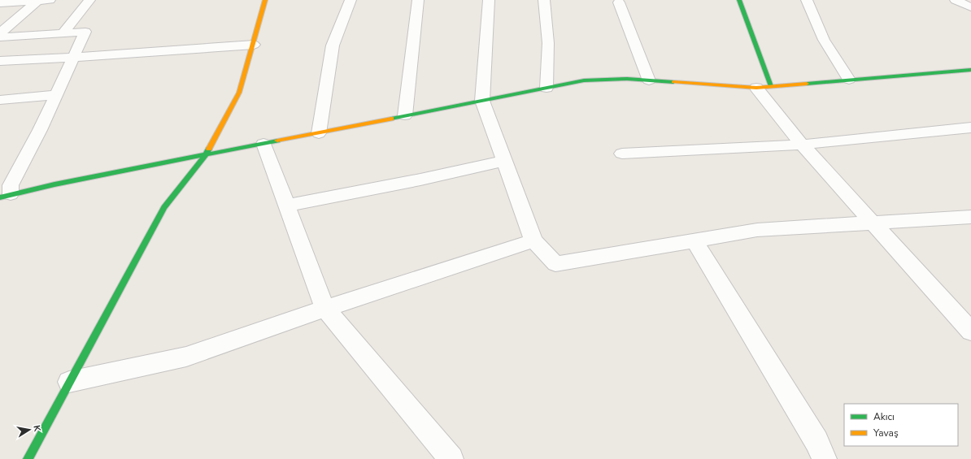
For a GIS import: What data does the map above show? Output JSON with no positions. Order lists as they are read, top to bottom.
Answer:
{
  "legend": ["Akıcı", "Yavaş"],
  "north": "right"
}
